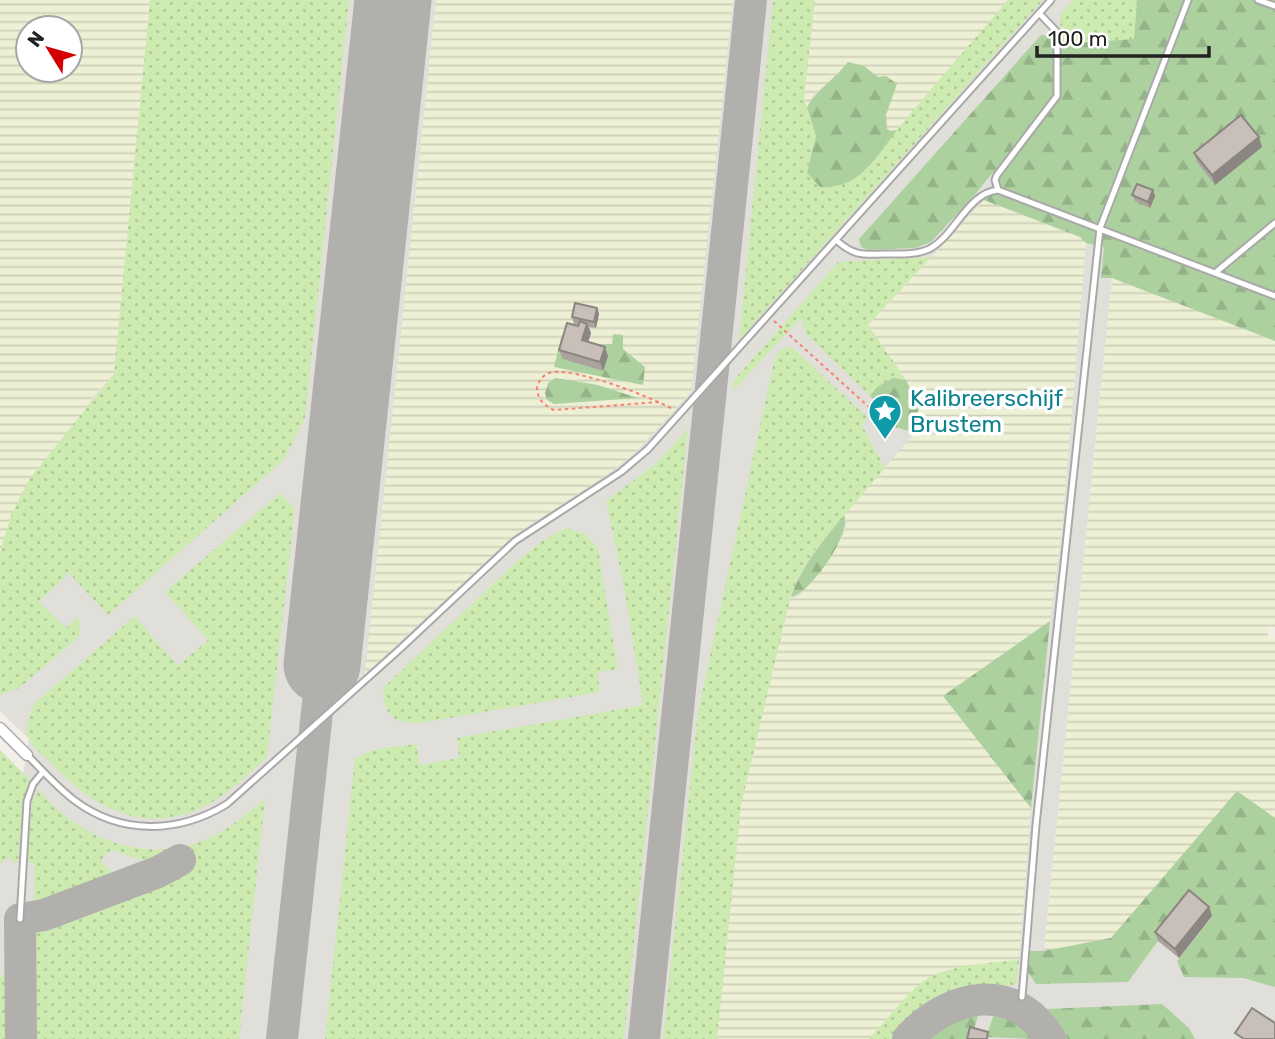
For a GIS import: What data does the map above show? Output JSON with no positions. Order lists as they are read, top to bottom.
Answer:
{
  "places": {
    "place": ["Kalibreerschijf Brustem"]
  },
  "scale_bar": "100 m",
  "north": "top left"
}
